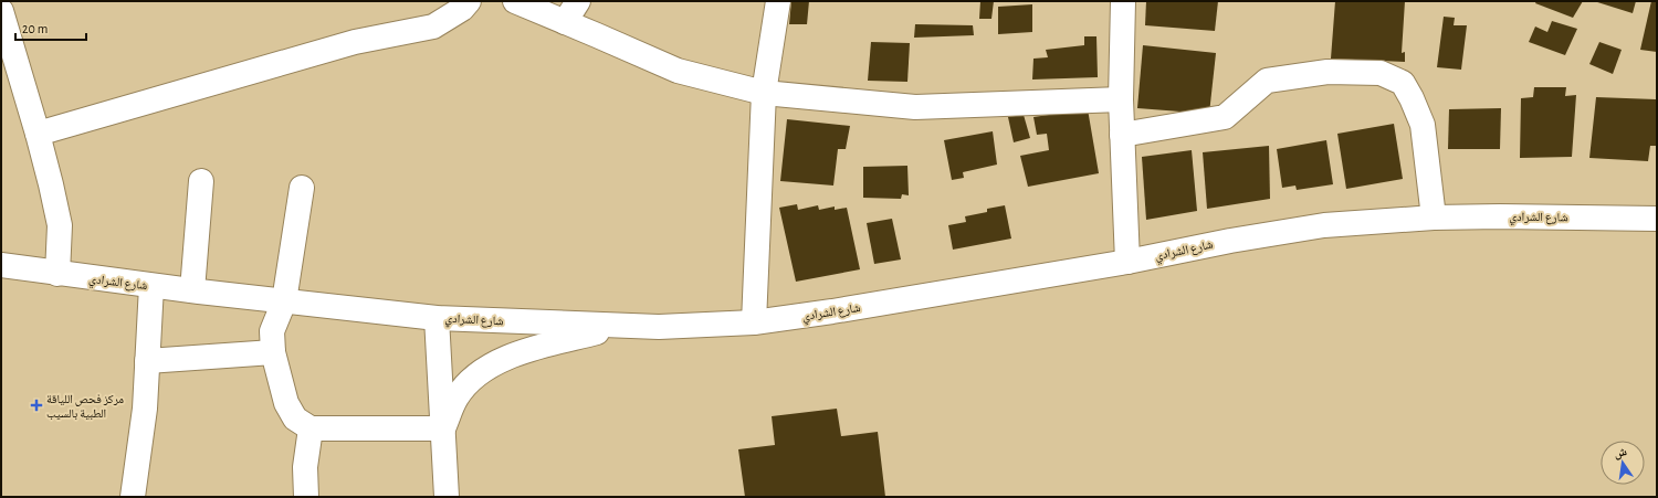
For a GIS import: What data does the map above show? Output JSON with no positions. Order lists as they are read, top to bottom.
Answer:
{
  "streets": {
    "street": ["شارع الشرادي"]
  },
  "places": {
    "health": ["مركز فحص اللياقة الطبية بالسيب"]
  },
  "scale_bar": "20 m",
  "north": "top"
}
